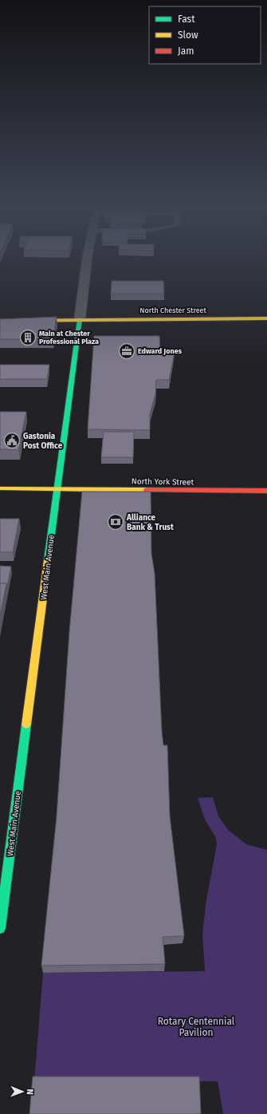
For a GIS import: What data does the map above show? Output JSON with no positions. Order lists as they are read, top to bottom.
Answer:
{
  "streets": {
    "street": ["North Chester Street", "North York Street", "West Main Avenue"]
  },
  "crossings": [
    ["North Chester Street", "West Main Avenue"],
    ["North York Street", "West Main Avenue"]
  ],
  "parks": ["Rotary Centennial Pavilion"],
  "places": {
    "building": ["Main at Chester Professional Plaza"],
    "office": ["Edward Jones"],
    "public building": ["Gastonia Post Office"],
    "bank": ["Alliance Bank & Trust"]
  },
  "legend": ["Fast", "Slow", "Jam"],
  "north": "right"
}
